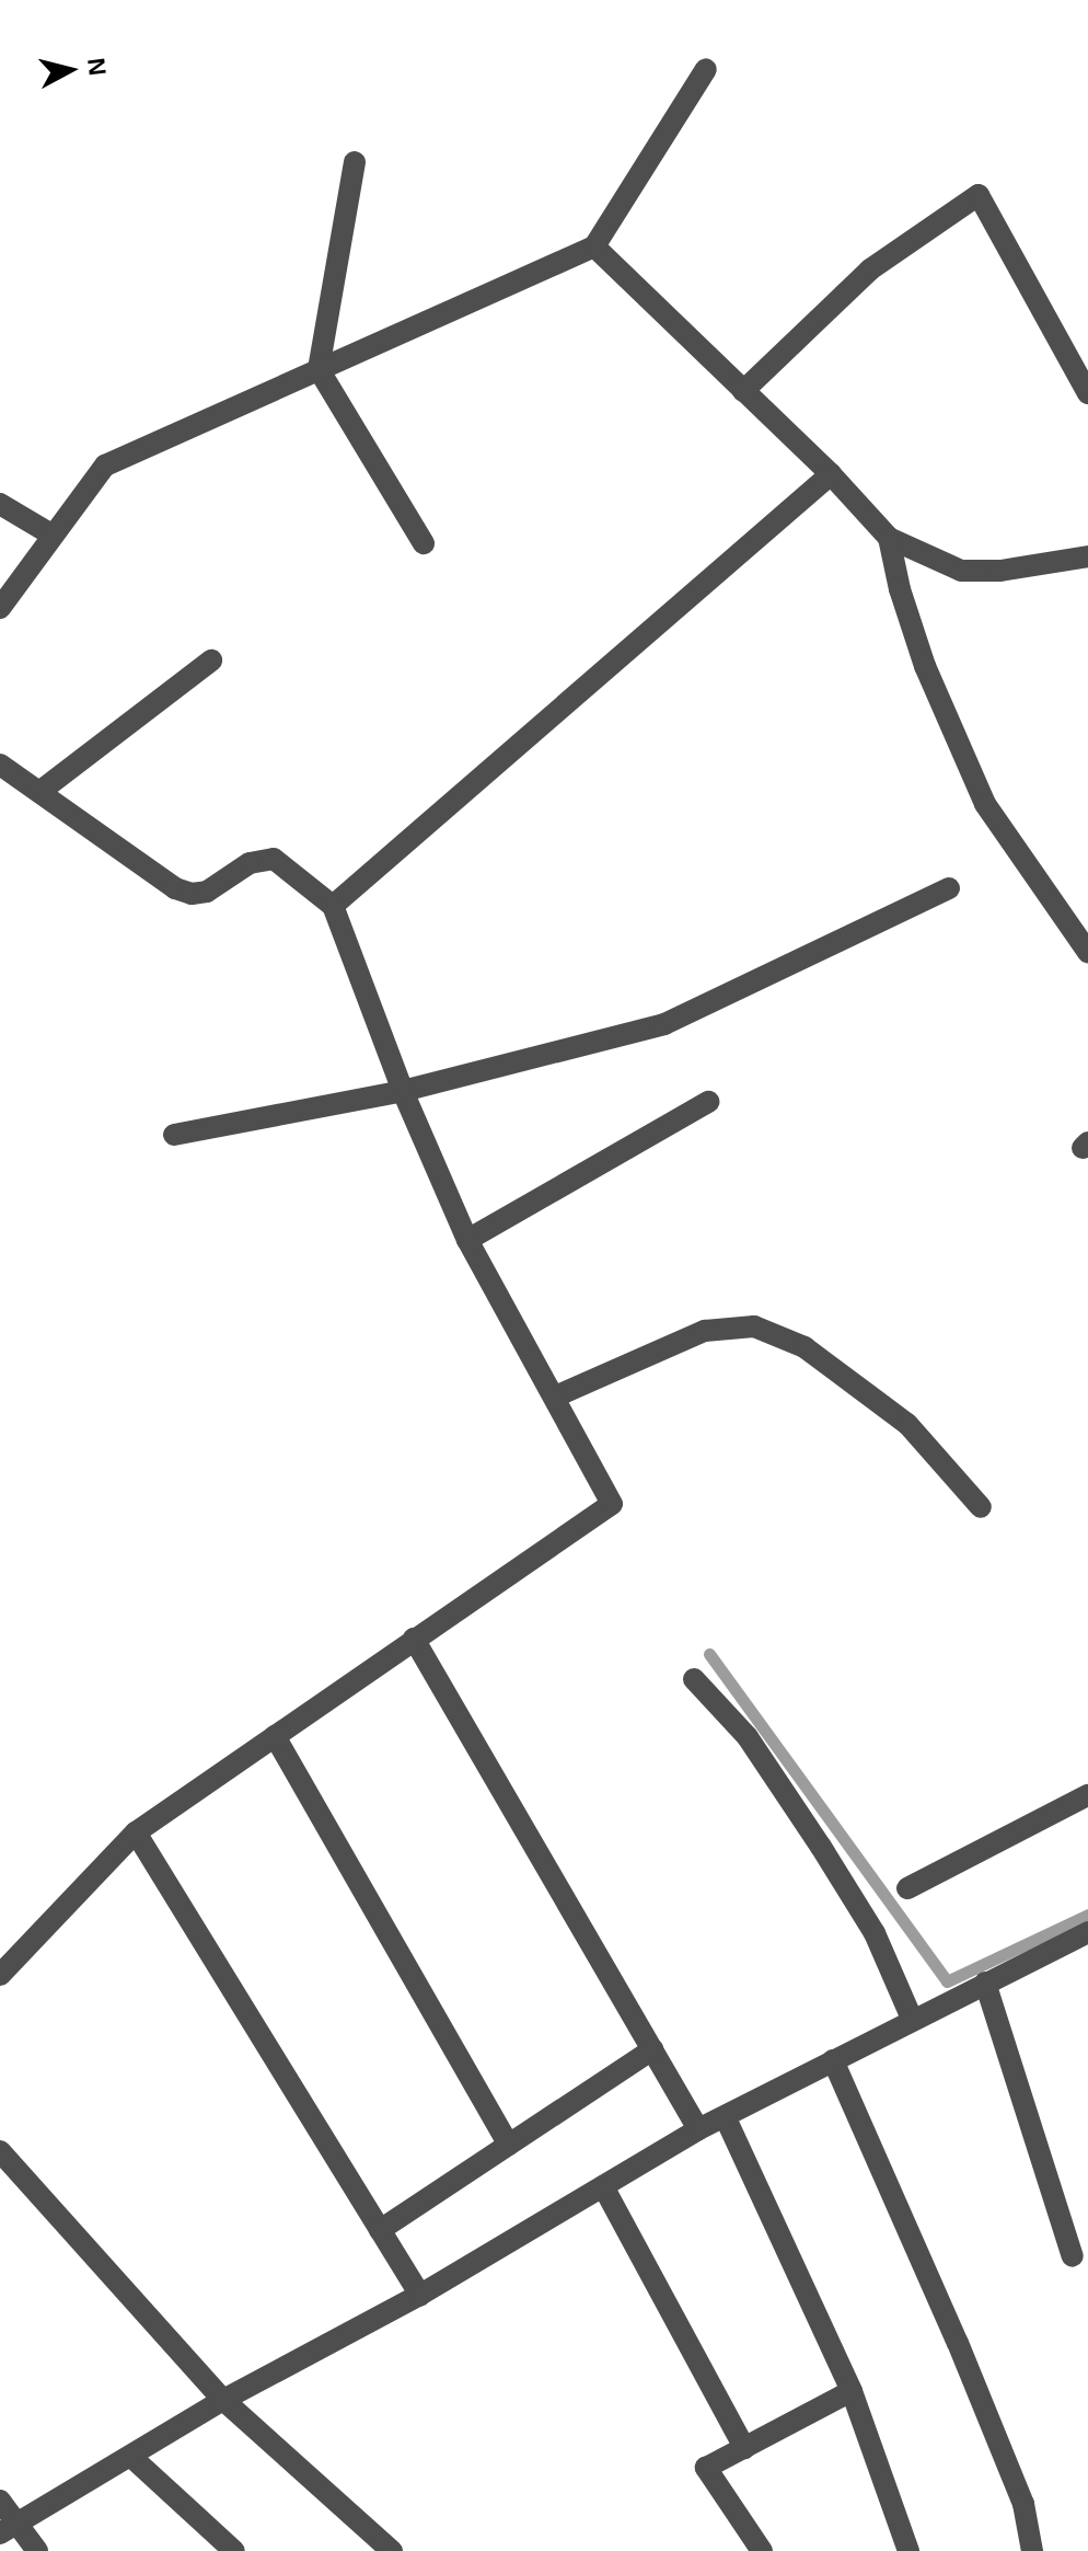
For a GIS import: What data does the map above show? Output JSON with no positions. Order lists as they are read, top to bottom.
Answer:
{
  "north": "right"
}
